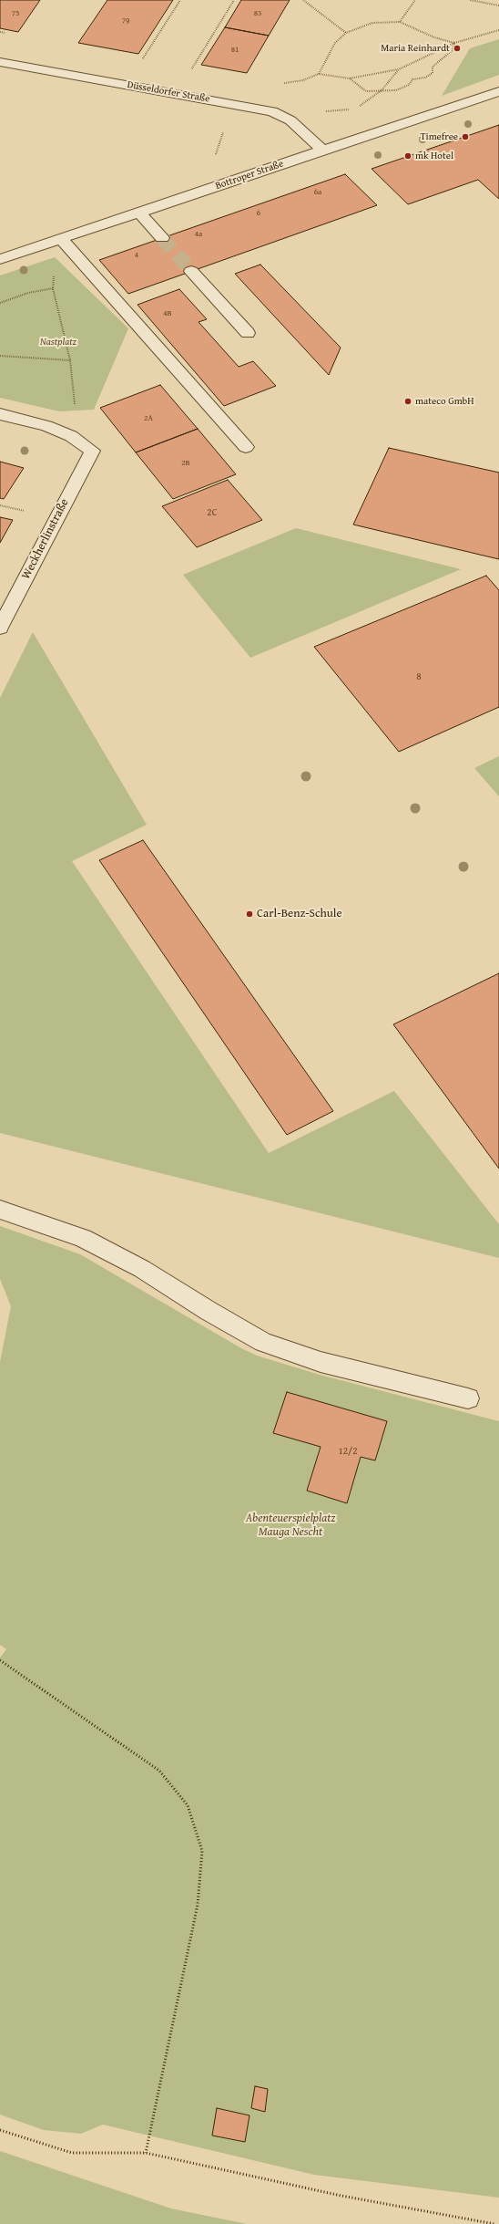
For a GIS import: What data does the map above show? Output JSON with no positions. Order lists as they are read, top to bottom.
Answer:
{
  "streets": {
    "street": ["Düsseldorfer Straße", "Bottroper Straße", "Weckherlinstraße"]
  },
  "crossings": [
    ["Düsseldorfer Straße", "Bottroper Straße"]
  ],
  "parks": ["Nastplatz", "Abenteuerspielplatz Mauga Nescht"],
  "places": [
    "Maria Reinhardt",
    "Timefree",
    "mk Hotel",
    "mateco GmbH",
    "Carl-Benz-Schule"
  ],
  "house_numbers": [
    "75",
    "83",
    "79",
    "81",
    "6a",
    "6",
    "4a",
    "4",
    "4B",
    "2A",
    "2B",
    "2C",
    "8",
    "12/2"
  ]
}
